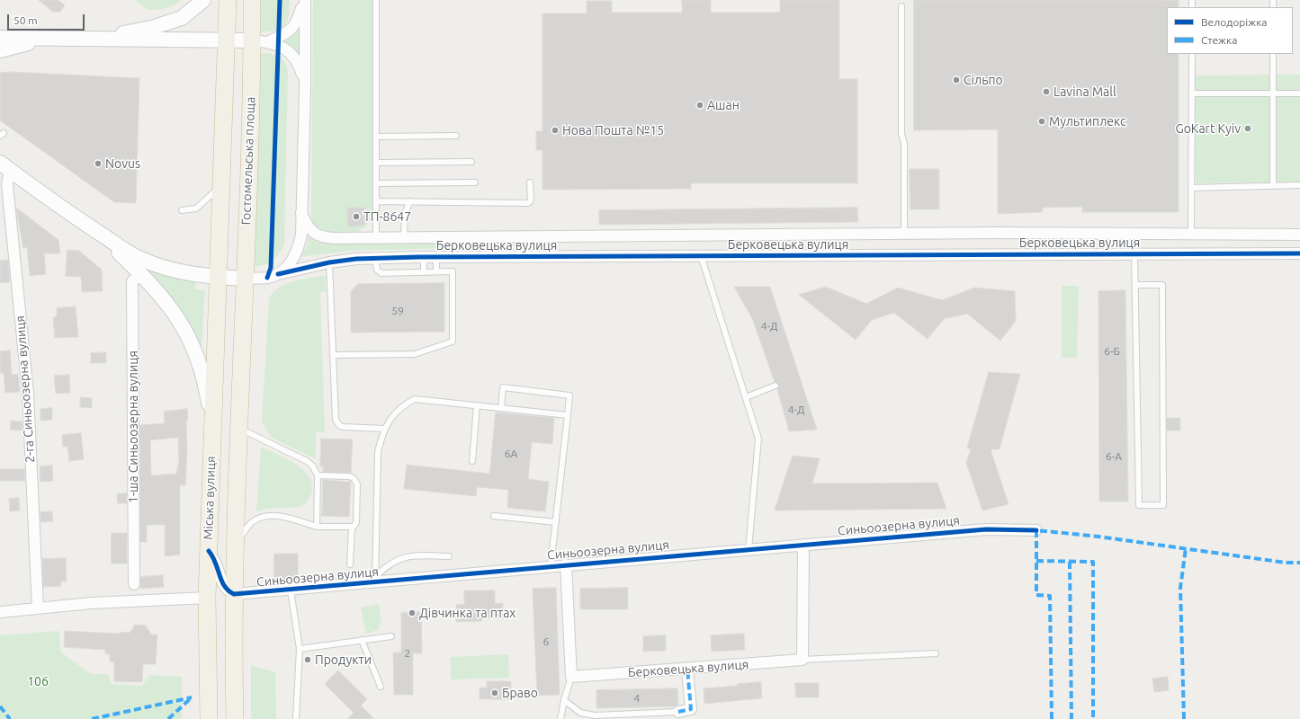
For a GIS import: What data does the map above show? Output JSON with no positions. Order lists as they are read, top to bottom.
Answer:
{
  "streets": {
    "highway": ["Гостомельська площа", "Міська вулиця"],
    "street": [
      "Берковецька вулиця",
      "2-га Синьоозерна вулиця",
      "1-ша Синьоозерна вулиця",
      "Синьоозерна вулиця"
    ]
  },
  "crossings": [
    ["Гостомельська площа", "Берковецька вулиця"],
    ["Гостомельська площа", "Міська вулиця"]
  ],
  "parks": ["106"],
  "places": [
    "Сільпо",
    "Lavina Mall",
    "Ашан",
    "Мультиплекс",
    "GoKart Kyiv",
    "Нова Пошта №15",
    "Novus",
    "ТП-8647",
    "Дівчинка та птах",
    "Продукти",
    "Браво"
  ],
  "house_numbers": [
    "59",
    "4-Д",
    "6-Б",
    "4-Д",
    "6А",
    "6-А",
    "6",
    "2",
    "4"
  ],
  "legend": ["Велодоріжка", "Стежка"],
  "scale_bar": "50 m"
}
